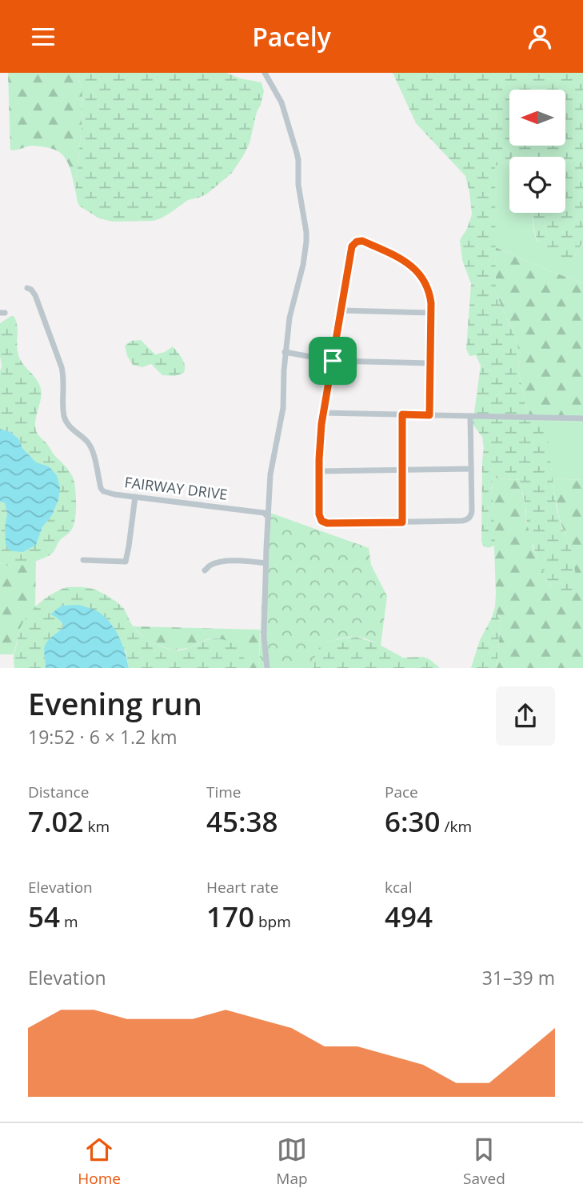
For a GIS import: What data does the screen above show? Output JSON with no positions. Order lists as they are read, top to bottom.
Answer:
{
  "streets": {
    "street": ["FAIRWAY DRIVE"]
  },
  "north": "left",
  "page": {
    "header": "Pacely",
    "heading": ["Evening run", "19:52 · 6 × 1.2 km"],
    "stats": [
      ["Distance", "7.02 km"],
      ["Time", "45:38"],
      ["Pace", "6:30 /km"],
      ["Elevation", "54 m"],
      ["Heart rate", "170 bpm"],
      ["kcal", "494"]
    ],
    "chart": ["Elevation", "31–39 m"],
    "tabs": ["Home", "Map", "Saved"]
  }
}
